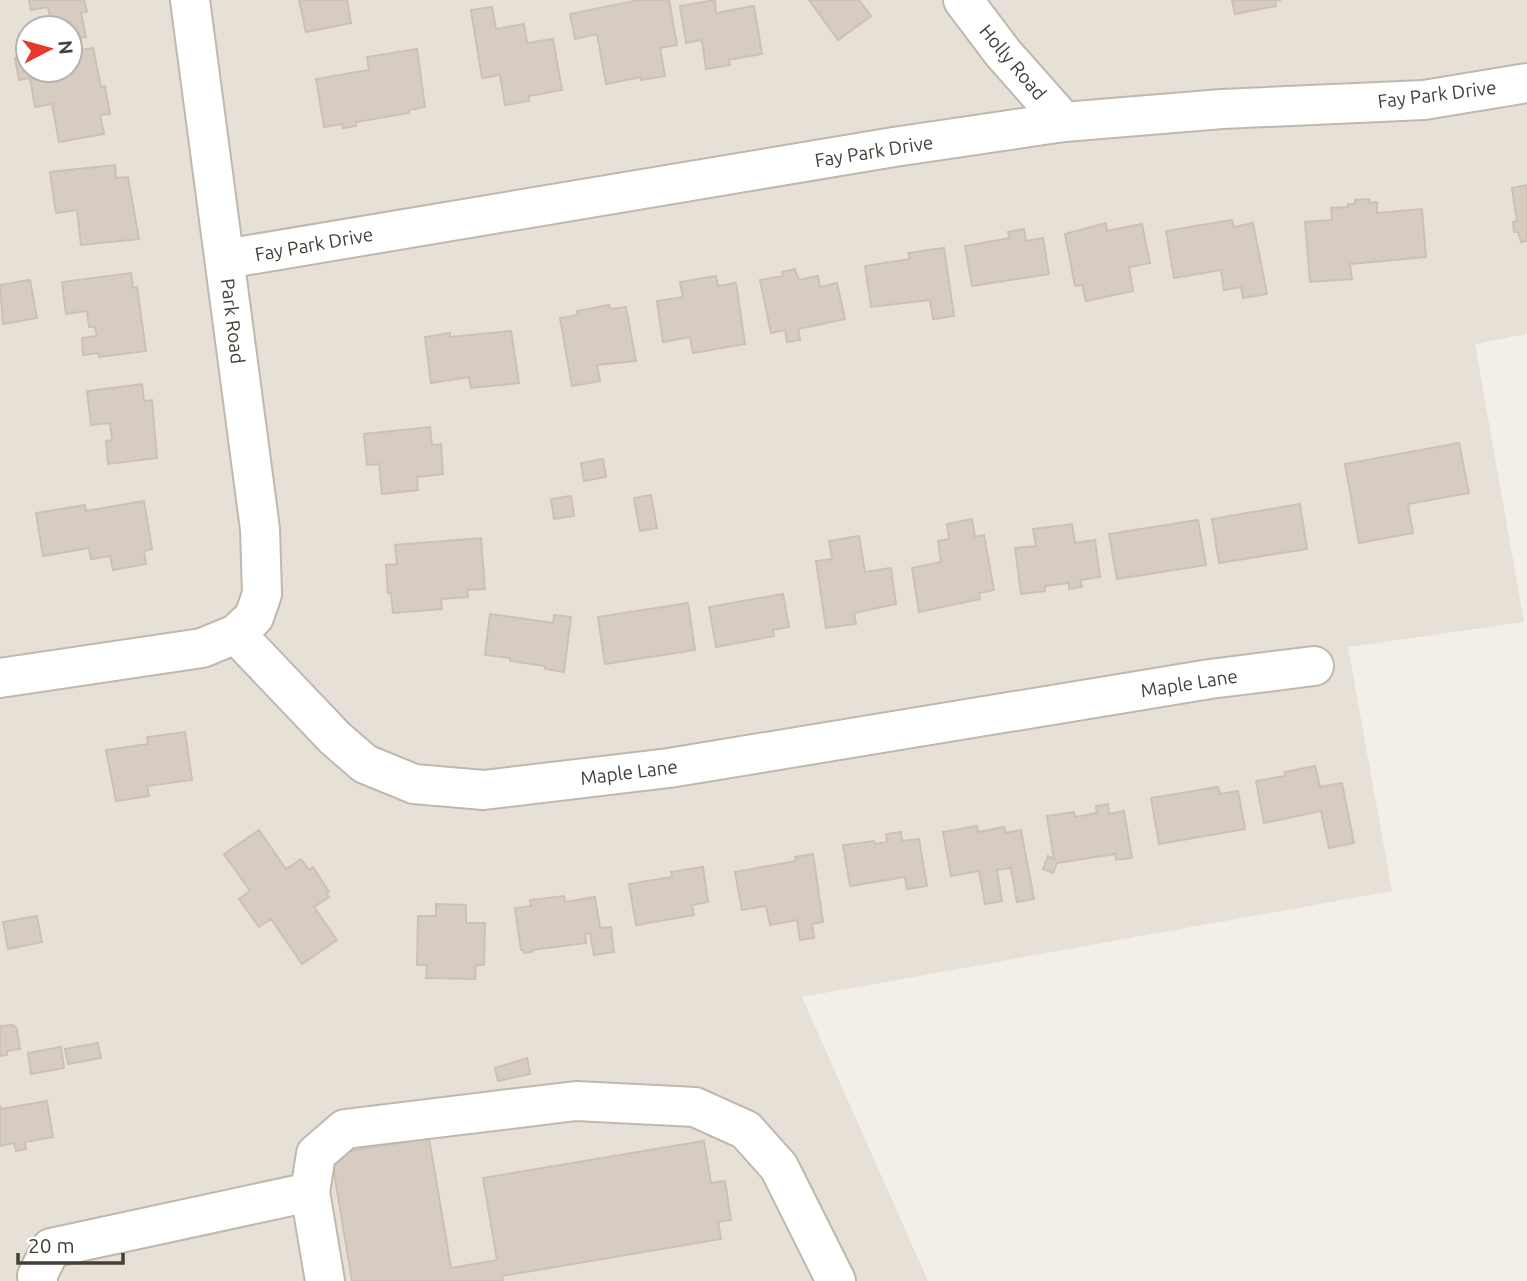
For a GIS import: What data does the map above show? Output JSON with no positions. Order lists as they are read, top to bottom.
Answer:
{
  "streets": {
    "street": [
      "Holly Road",
      "Fay Park Drive",
      "Park Road",
      "Maple Lane"
    ]
  },
  "crossings": [
    ["Holly Road", "Fay Park Drive"],
    ["Fay Park Drive", "Park Road"],
    ["Park Road", "Maple Lane"]
  ],
  "scale_bar": "20 m",
  "north": "right"
}
